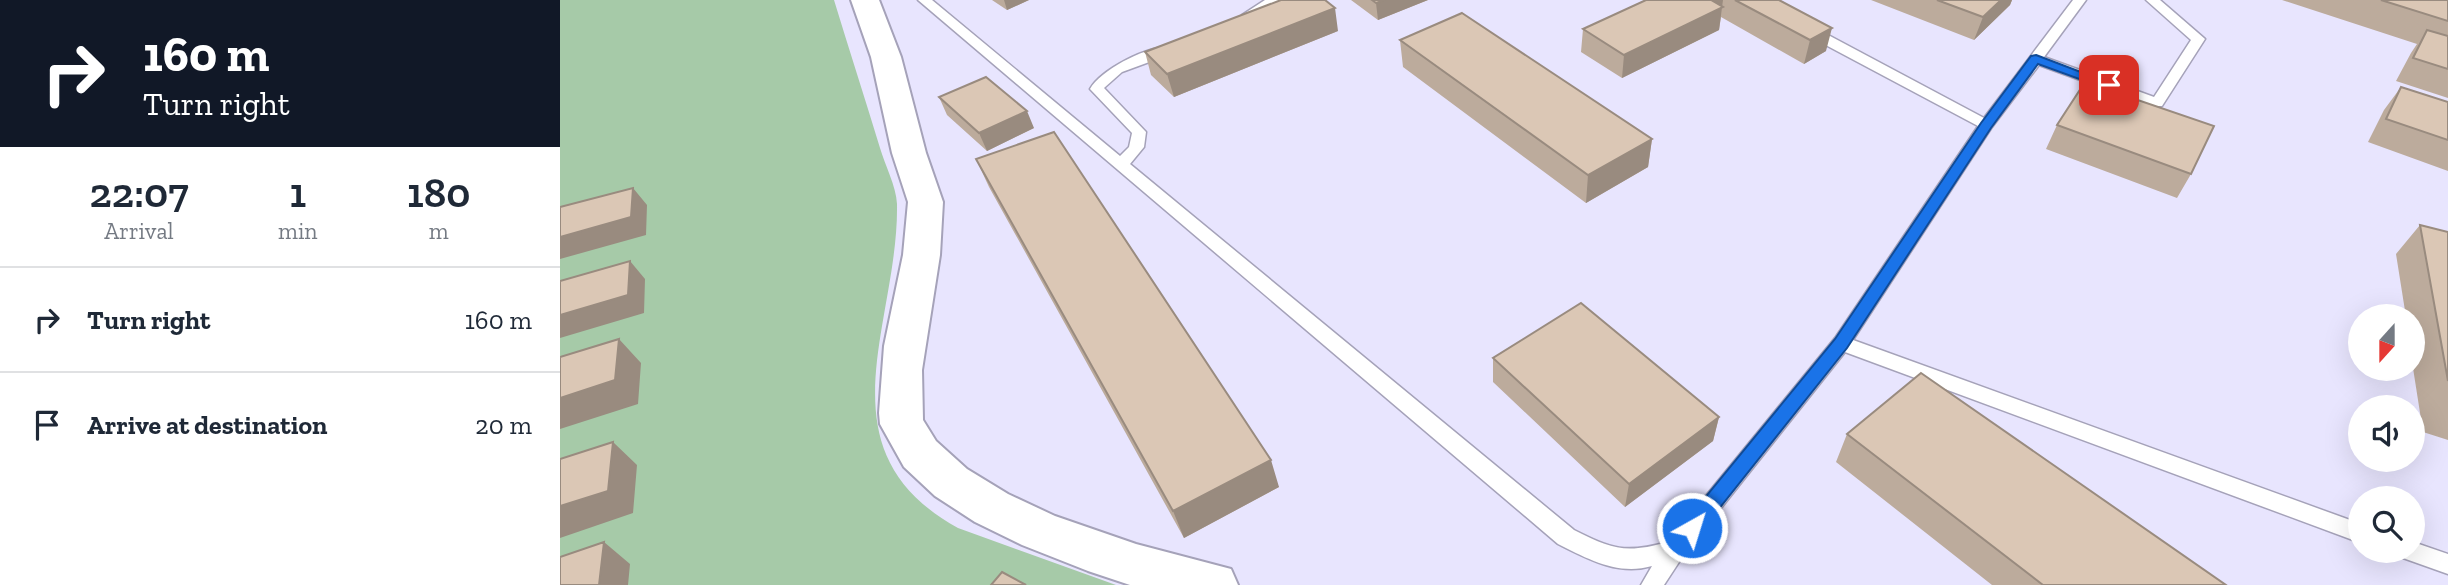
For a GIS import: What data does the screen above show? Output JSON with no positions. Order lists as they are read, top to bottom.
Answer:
{
  "north": "bottom",
  "page": {
    "turn": ["160 m", "Turn right"],
    "eta": [
      "22:07",
      "Arrival",
      "1",
      "min",
      "180",
      "m"
    ],
    "list": [
      {
        "name": "Turn right",
        "value": "160 m"
      },
      {
        "name": "Arrive at destination",
        "value": "20 m"
      }
    ]
  }
}
